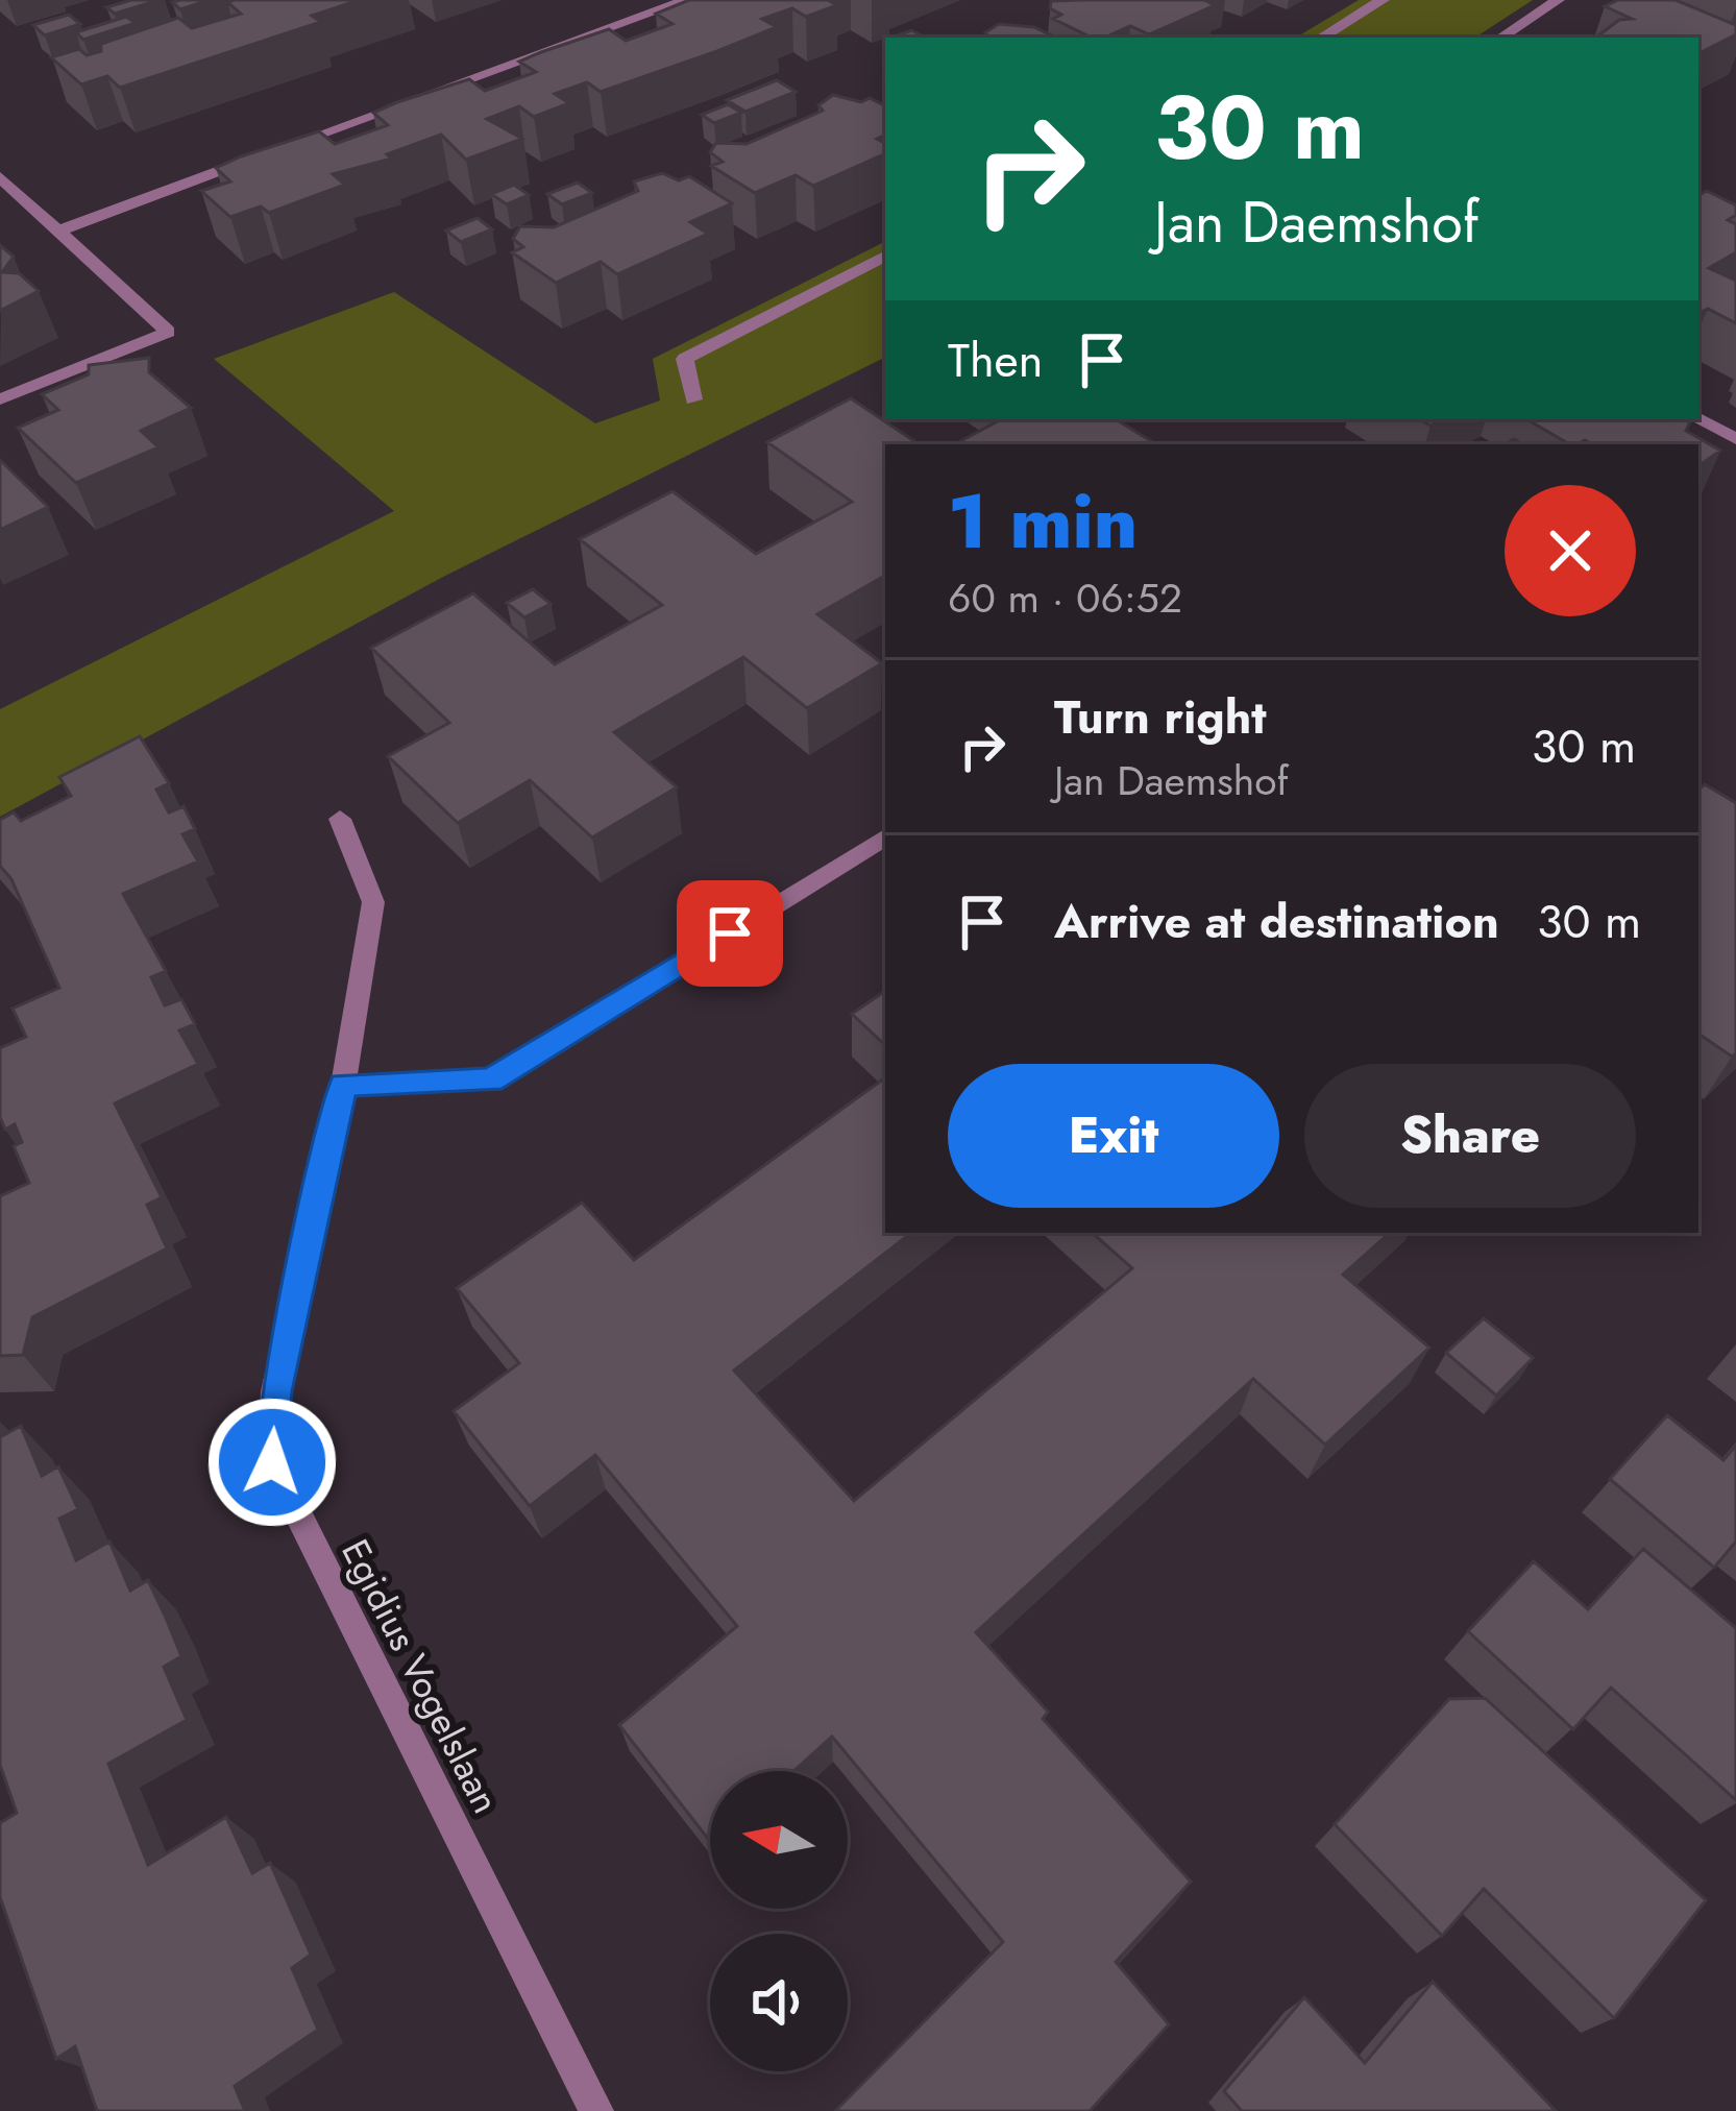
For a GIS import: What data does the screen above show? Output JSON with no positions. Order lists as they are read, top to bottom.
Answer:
{
  "streets": {
    "street": ["Egidius Vogelslaan"]
  },
  "north": "left",
  "page": {
    "turn": ["30 m", "Jan Daemshof"],
    "then": "Then",
    "heading": ["1 min", "60 m · 06:52"],
    "list": [
      {
        "name": "Turn right",
        "note": "Jan Daemshof",
        "value": "30 m"
      },
      {
        "name": "Arrive at destination",
        "value": "30 m"
      }
    ],
    "buttons": ["Exit", "Share"]
  }
}
